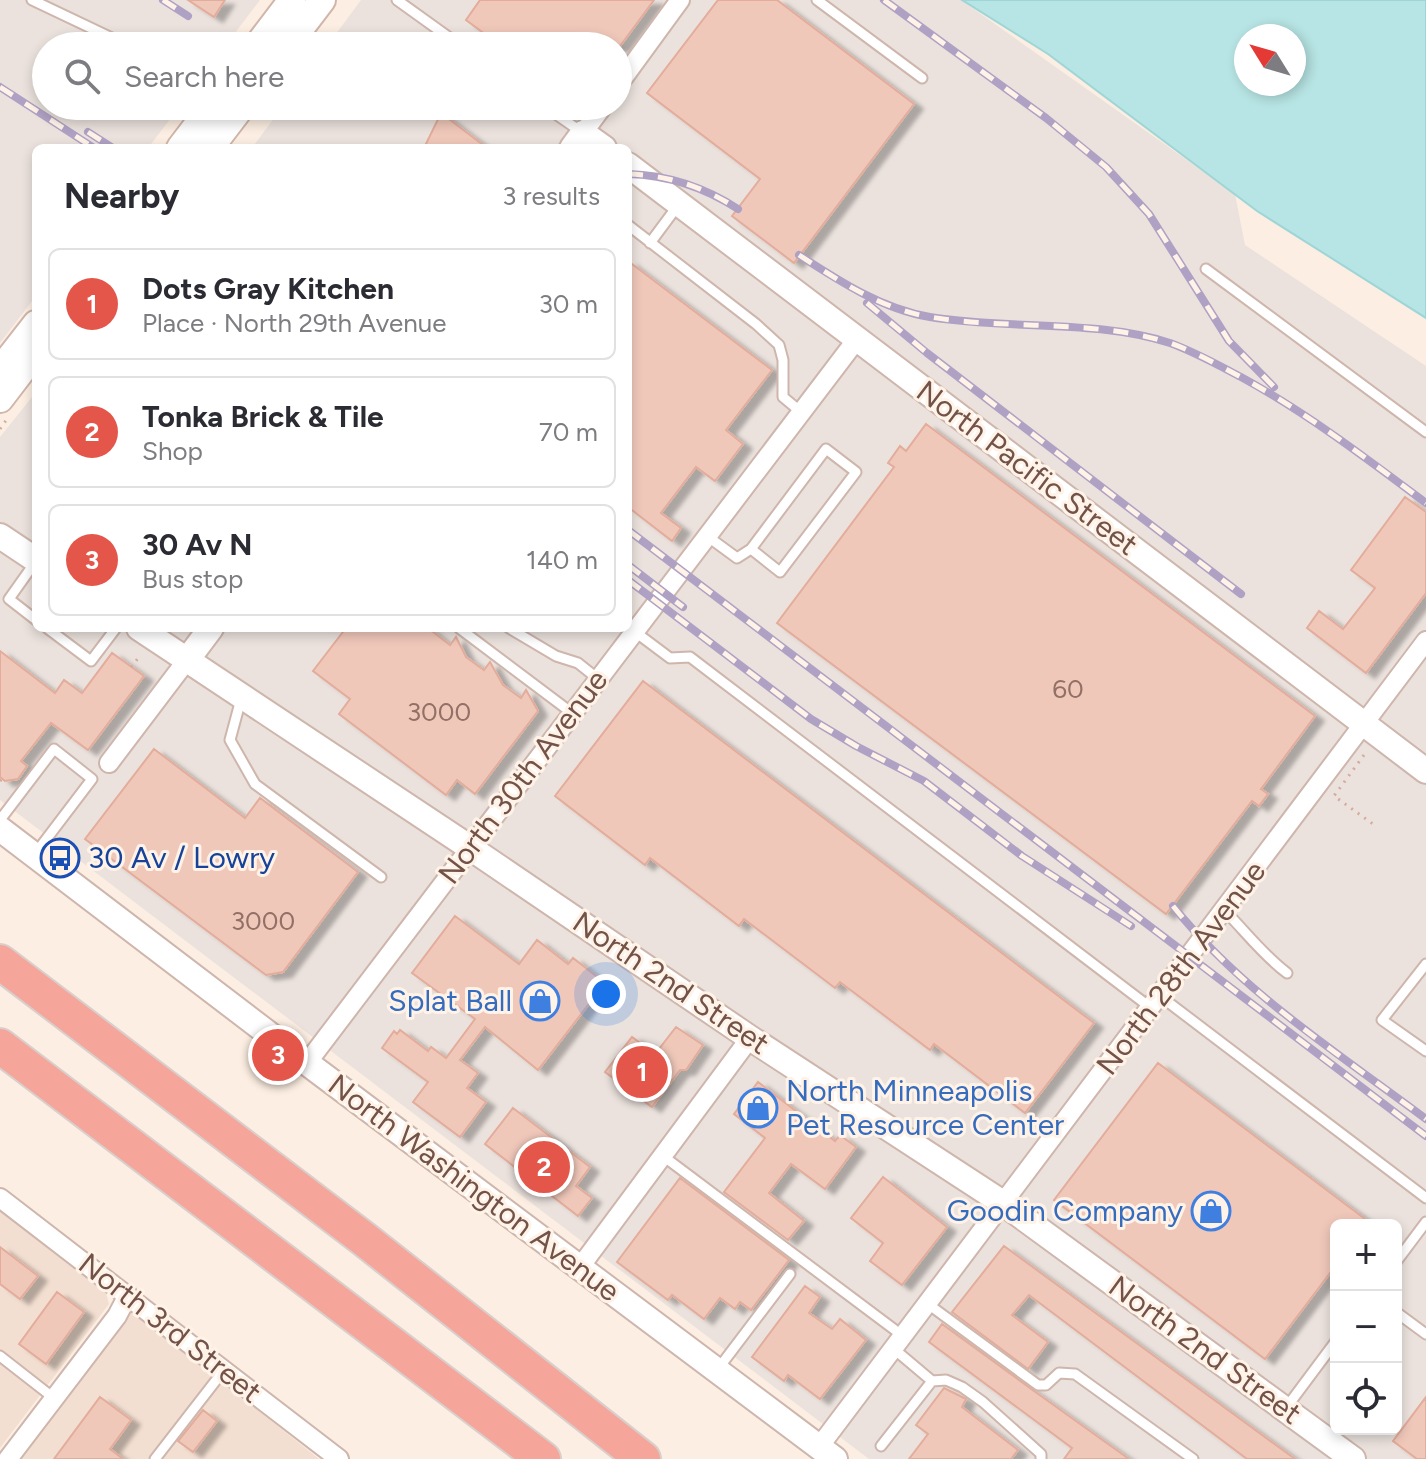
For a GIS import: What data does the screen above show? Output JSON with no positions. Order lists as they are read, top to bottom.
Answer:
{
  "streets": {
    "street": [
      "North Pacific Street",
      "North 30th Avenue",
      "North 28th Avenue",
      "North 2nd Street",
      "North Washington Avenue",
      "North 3rd Street"
    ]
  },
  "crossings": [
    ["North Pacific Street", "North 30th Avenue"],
    ["North Pacific Street", "North 28th Avenue"],
    ["North 30th Avenue", "North 2nd Street"],
    ["North 30th Avenue", "North Washington Avenue"],
    ["North 28th Avenue", "North 2nd Street"],
    ["North 28th Avenue", "North Washington Avenue"]
  ],
  "places": {
    "bus stop": ["30 Av / Lowry"],
    "shop": ["Splat Ball", "North Minneapolis Pet Resource Center", "Goodin Company"]
  },
  "house_numbers": ["60", "3000", "3000"],
  "north": "top left",
  "page": {
    "search": "Search here",
    "heading": ["Nearby", "3 results"],
    "list": [
      {
        "mark": "1",
        "name": "Dots Gray Kitchen",
        "note": "Place · North 29th Avenue",
        "value": "30 m"
      },
      {
        "mark": "2",
        "name": "Tonka Brick & Tile",
        "note": "Shop",
        "value": "70 m"
      },
      {
        "mark": "3",
        "name": "30 Av N",
        "note": "Bus stop",
        "value": "140 m"
      }
    ],
    "pins": ["3", "1", "2"],
    "map_buttons": ["+", "−"]
  }
}
